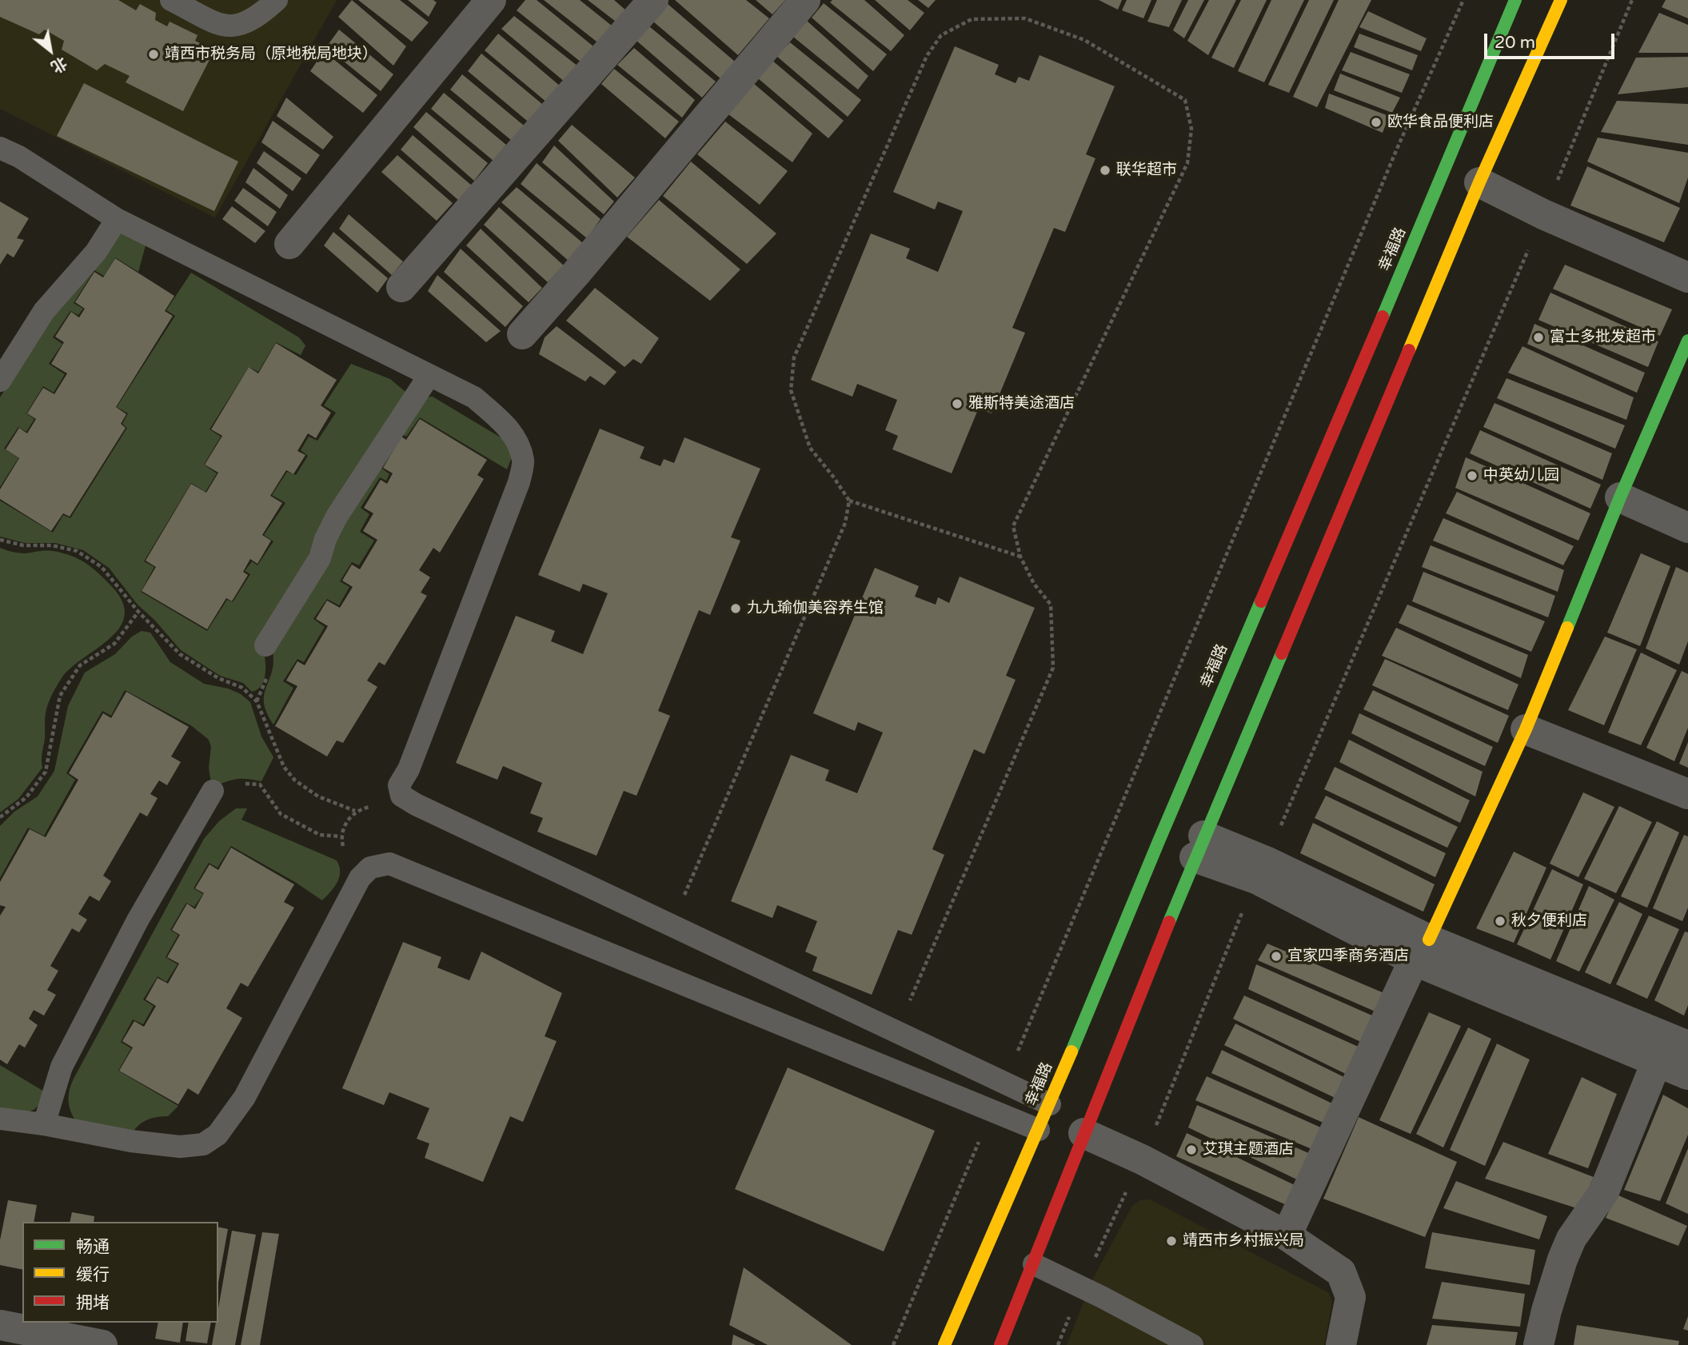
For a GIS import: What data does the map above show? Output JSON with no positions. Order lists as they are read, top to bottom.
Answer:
{
  "streets": {
    "main road": ["幸福路"]
  },
  "places": [
    "靖西市税务局（原地税局地块）",
    "欧华食品便利店",
    "联华超市",
    "富士多批发超市",
    "雅斯特美途酒店",
    "中英幼儿园",
    "九九瑜伽美容养生馆",
    "秋夕便利店",
    "宜家四季商务酒店",
    "艾琪主题酒店",
    "靖西市乡村振兴局"
  ],
  "legend": ["畅通", "缓行", "拥堵"],
  "scale_bar": "20 m",
  "north": "bottom right"
}
